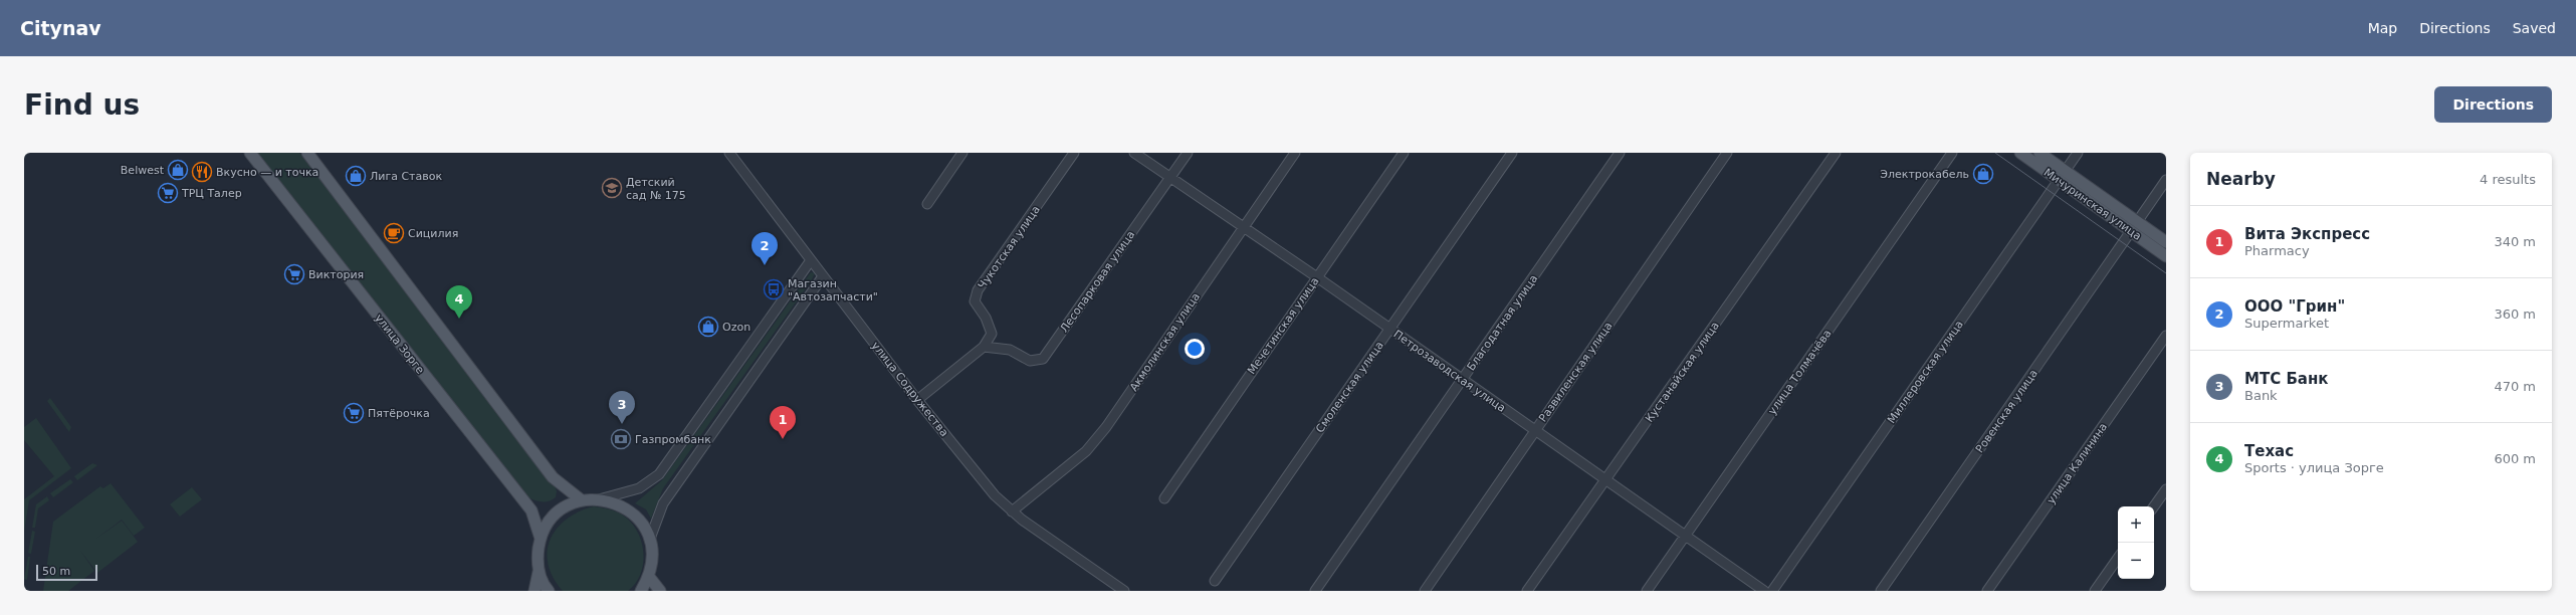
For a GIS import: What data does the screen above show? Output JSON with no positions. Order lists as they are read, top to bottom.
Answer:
{
  "streets": {
    "main road": ["Мичуринская улица", "улица Зорге"],
    "street": [
      "Чукотская улица",
      "Лесопарковая улица",
      "Благодатная улица",
      "Мечетинская улица",
      "Акмолинская улица",
      "Петрозаводская улица",
      "Развиленская улица",
      "Кустанайская улица",
      "улица Толмачёва",
      "Миллеровская улица",
      "Смоленская улица",
      "улица Содружества",
      "Ровенская улица",
      "улица Калинина"
    ]
  },
  "crossings": [
    ["Мичуринская улица", "Миллеровская улица"],
    ["Мичуринская улица", "Ровенская улица"],
    ["Чукотская улица", "Лесопарковая улица"],
    ["Лесопарковая улица", "Петрозаводская улица"],
    ["Благодатная улица", "Петрозаводская улица"],
    ["Мечетинская улица", "Петрозаводская улица"],
    ["Акмолинская улица", "Петрозаводская улица"],
    ["Акмолинская улица", "улица Содружества"],
    ["Петрозаводская улица", "Развиленская улица"],
    ["Петрозаводская улица", "Кустанайская улица"],
    ["Петрозаводская улица", "улица Толмачёва"],
    ["Петрозаводская улица", "Смоленская улица"]
  ],
  "places": {
    "shop": [
      "Belwest",
      "Электрокабель",
      "Лига Ставок",
      "Ozon"
    ],
    "restaurant": ["Вкусно — и точка"],
    "school or university": ["Детский сад № 175"],
    "supermarket": ["ТРЦ Талер", "Виктория", "Пятёрочка"],
    "cafe": ["Сицилия"],
    "bus stop": ["Магазин \"Автозапчасти\""],
    "bank": ["Газпромбанк"]
  },
  "scale_bar": "50 m",
  "page": {
    "header": "Citynav",
    "nav": ["Map", "Directions", "Saved"],
    "buttons": "Directions",
    "title": "Find us",
    "heading": ["Nearby", "4 results"],
    "list": [
      {
        "mark": "1",
        "name": "Вита Экспресс",
        "note": "Pharmacy",
        "value": "340 m"
      },
      {
        "mark": "2",
        "name": "ООО \"Грин\"",
        "note": "Supermarket",
        "value": "360 m"
      },
      {
        "mark": "3",
        "name": "МТС Банк",
        "note": "Bank",
        "value": "470 m"
      },
      {
        "mark": "4",
        "name": "Техас",
        "note": "Sports · улица Зорге",
        "value": "600 m"
      }
    ],
    "pins": [
      "2",
      "4",
      "3",
      "1"
    ],
    "map_buttons": ["+", "−"],
    "scale": "50 m"
  }
}
